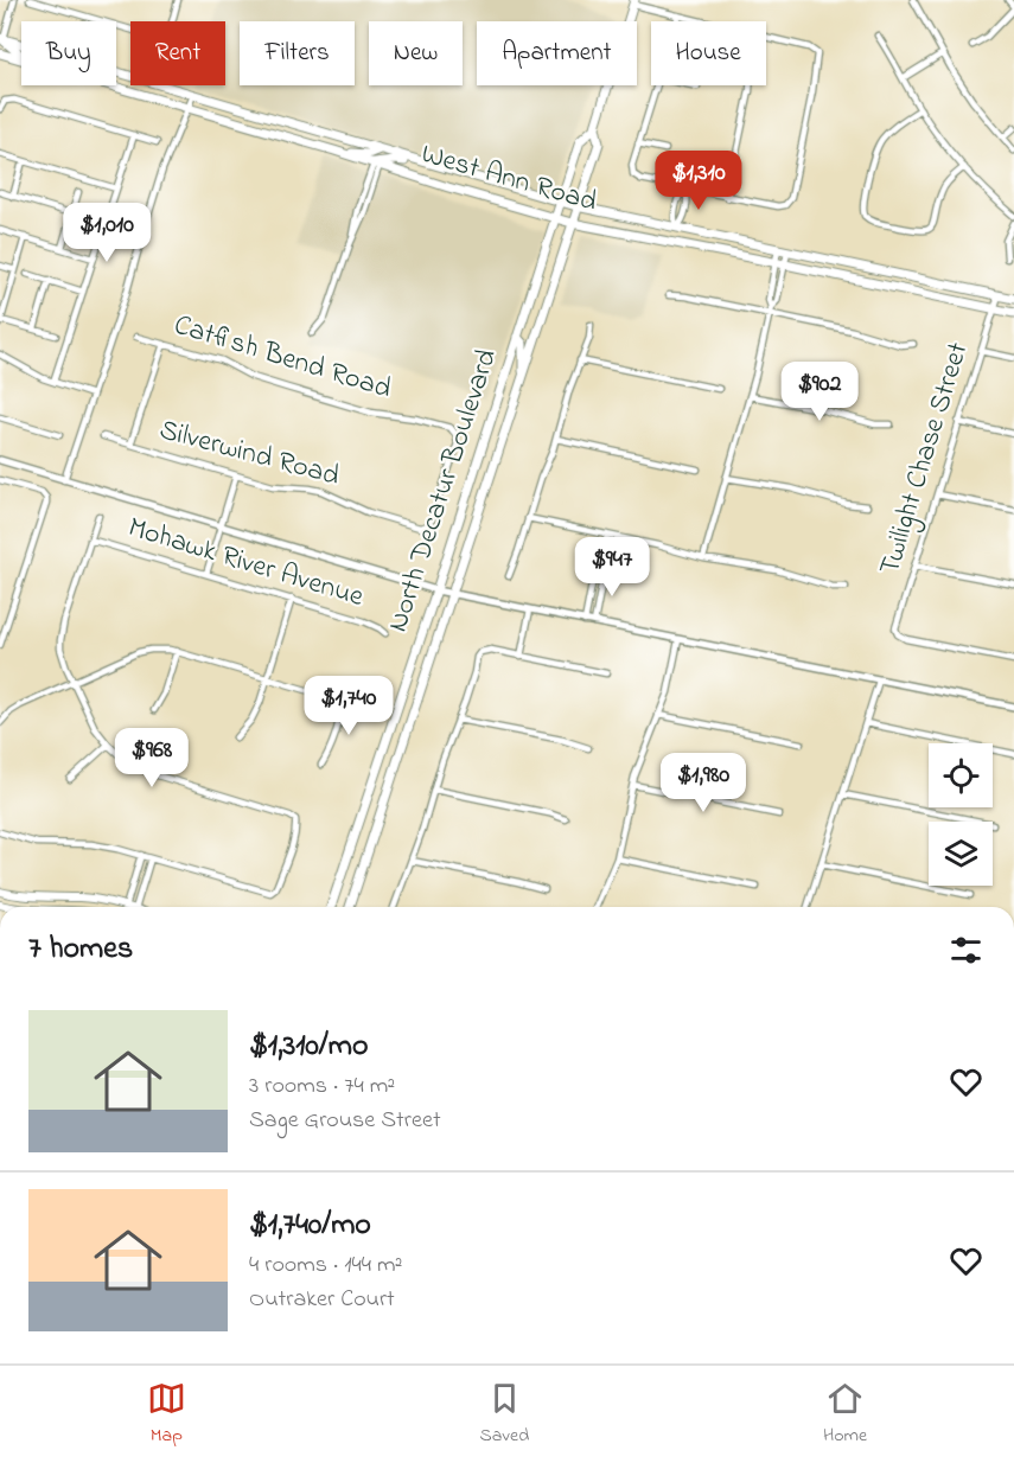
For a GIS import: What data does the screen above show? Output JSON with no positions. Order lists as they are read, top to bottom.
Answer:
{
  "streets": {
    "main road": ["West Ann Road", "North Decatur Boulevard"],
    "street": [
      "Catfish Bend Road",
      "Silverwind Road",
      "Twilight Chase Street",
      "Mohawk River Avenue"
    ]
  },
  "crossings": [
    ["West Ann Road", "Twilight Chase Street"],
    ["West Ann Road", "North Decatur Boulevard"],
    ["Catfish Bend Road", "Silverwind Road"]
  ],
  "page": {
    "chip": [
      "Buy",
      "Rent",
      "Filters",
      "New",
      "Apartment",
      "House"
    ],
    "price": [
      "$1,310",
      "$1,010",
      "$902",
      "$947",
      "$1,740",
      "$968",
      "$1,980"
    ],
    "heading": "7 homes",
    "list": [
      {
        "name": "$1,310/mo",
        "note": "3 rooms · 74 m² · Sage Grouse Street"
      },
      {
        "name": "$1,740/mo",
        "note": "4 rooms · 144 m² · Outraker Court"
      }
    ],
    "tabs": ["Map", "Saved", "Home"]
  }
}
